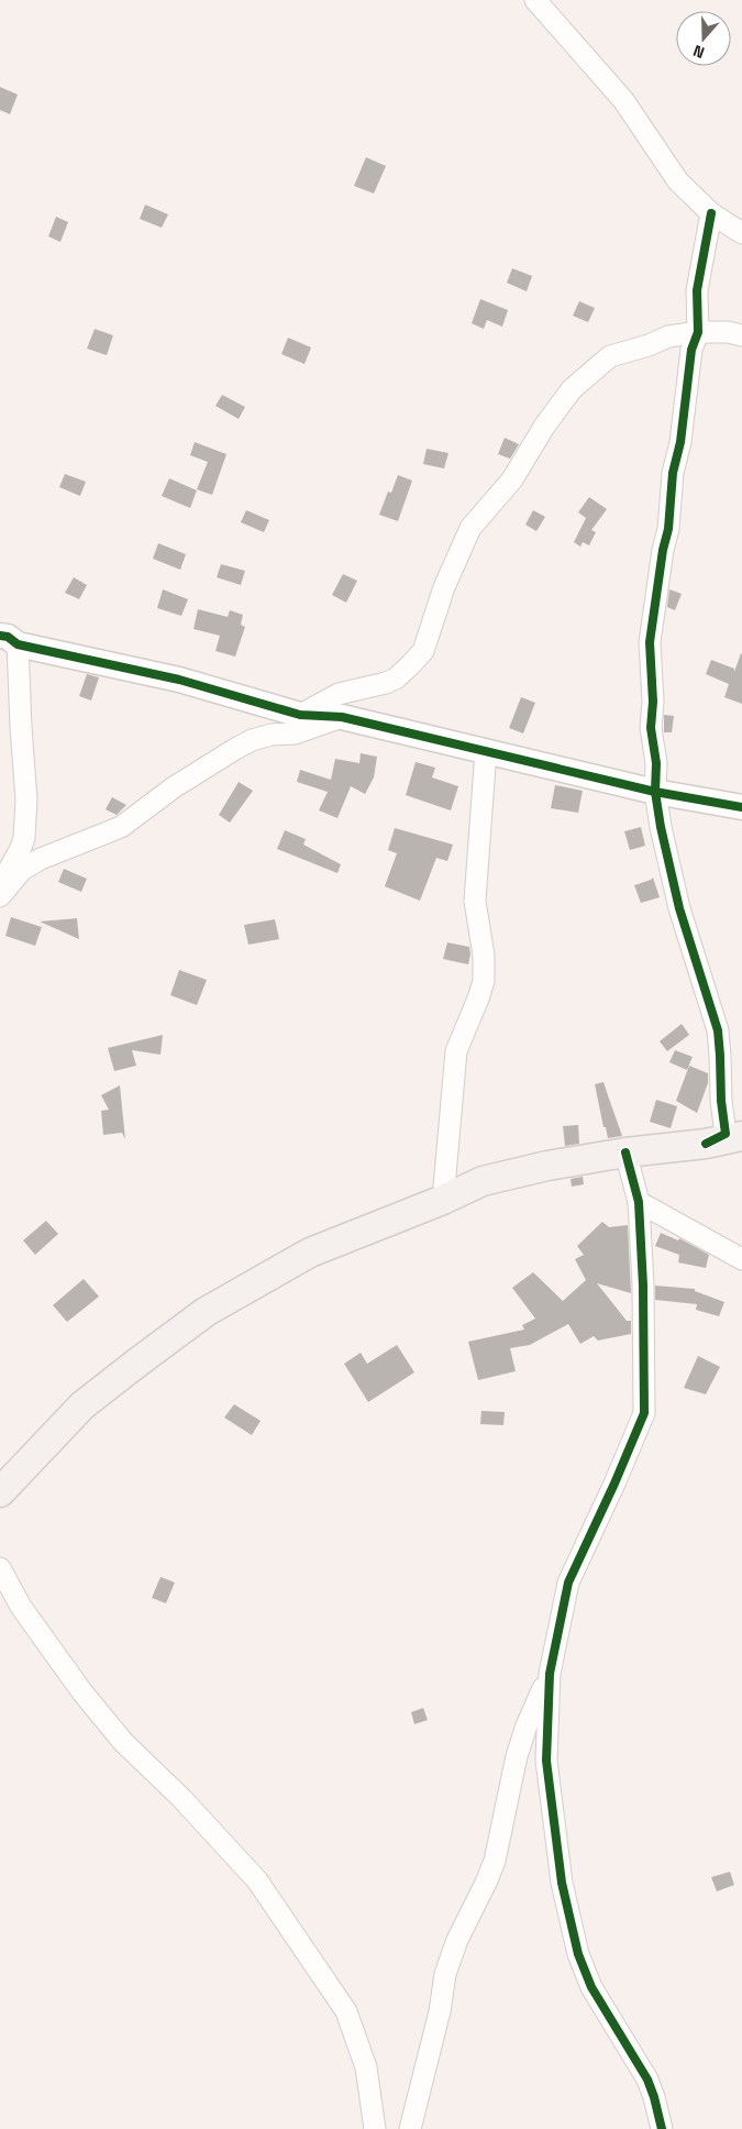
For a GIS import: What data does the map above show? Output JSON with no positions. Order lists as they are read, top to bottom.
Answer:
{
  "north": "bottom"
}
